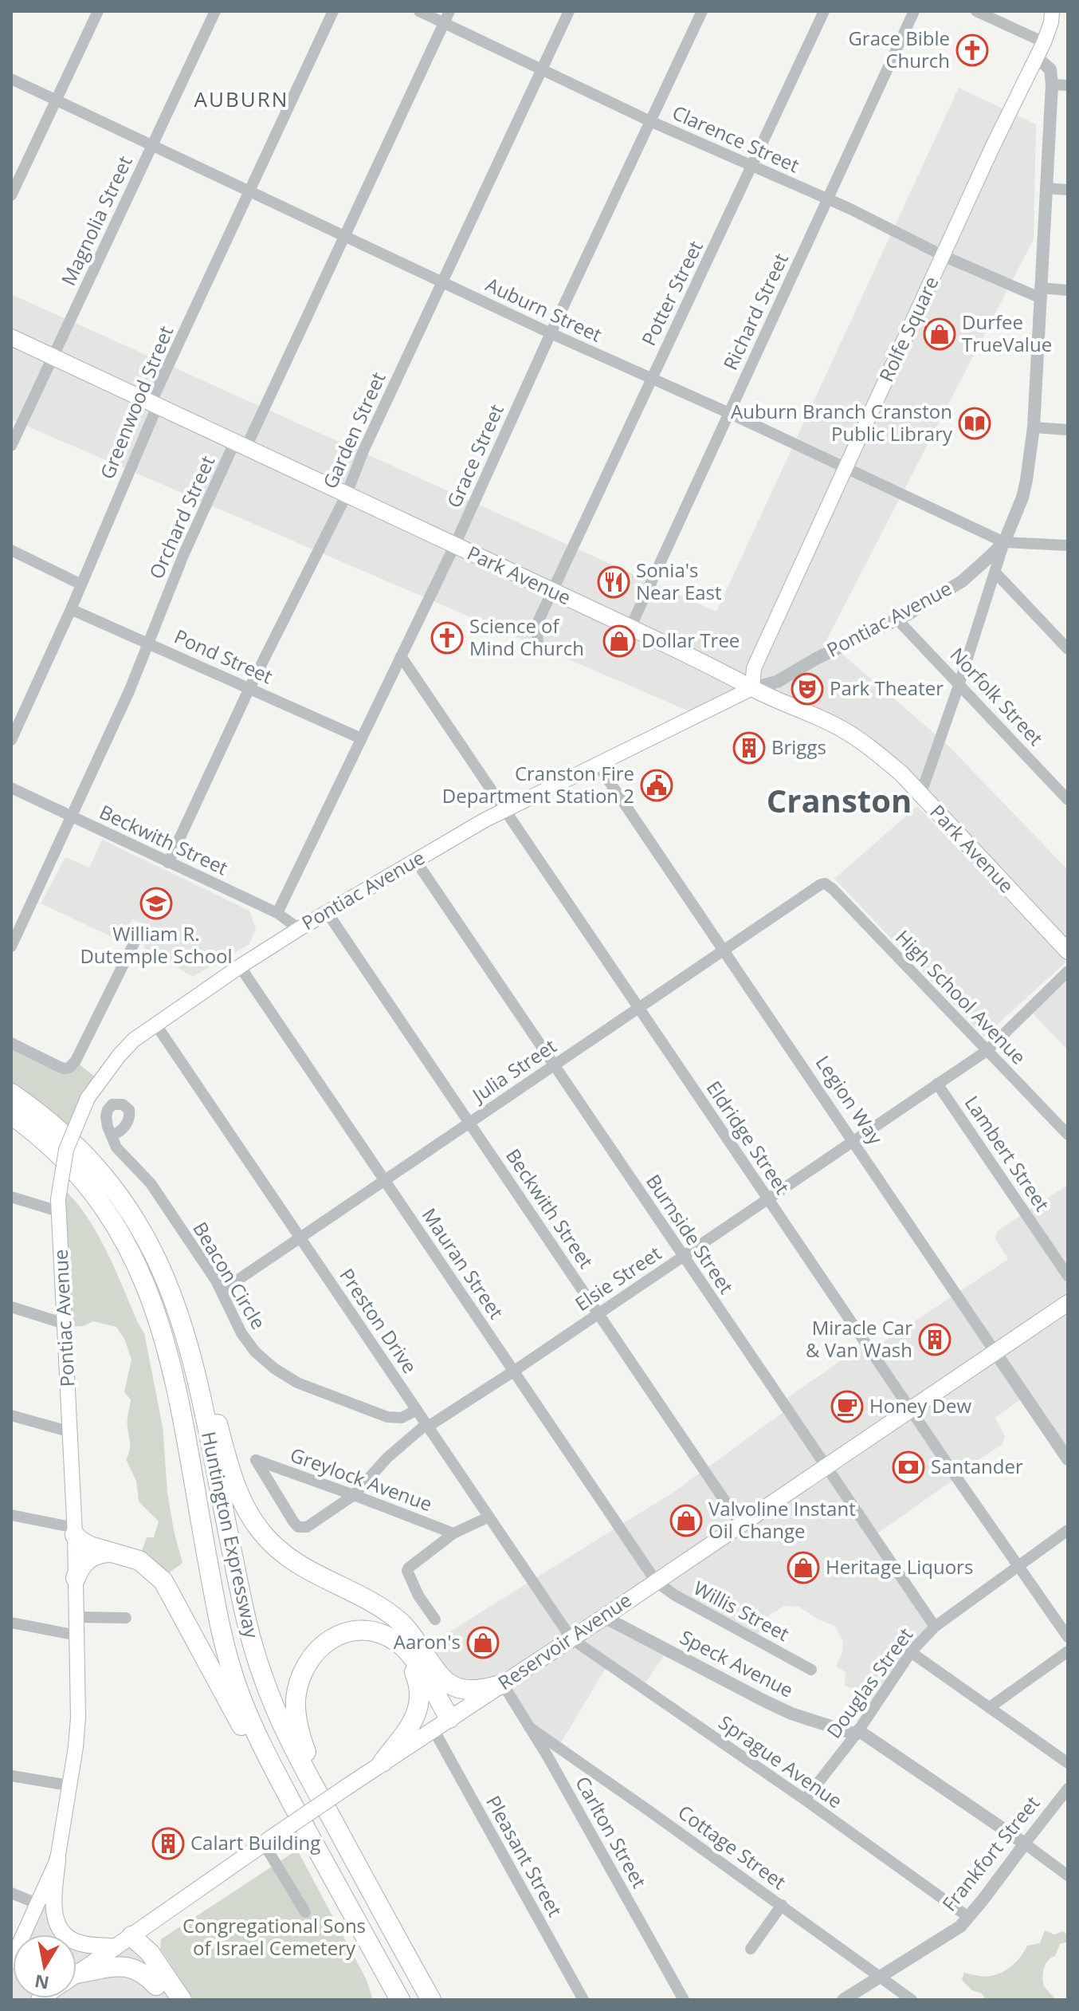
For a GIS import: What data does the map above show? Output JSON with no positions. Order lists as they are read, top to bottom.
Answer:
{
  "streets": {
    "highway": ["Huntington Expressway"],
    "main road": [
      "Rolfe Square",
      "Park Avenue",
      "Pontiac Avenue",
      "Reservoir Avenue"
    ],
    "street": [
      "Clarence Street",
      "Magnolia Street",
      "Potter Street",
      "Auburn Street",
      "Richard Street",
      "Greenwood Street",
      "Garden Street",
      "Grace Street",
      "Orchard Street",
      "Pond Street",
      "Norfolk Street",
      "Beckwith Street",
      "High School Avenue",
      "Julia Street",
      "Legion Way",
      "Eldridge Street",
      "Lambert Street",
      "Burnside Street",
      "Mauran Street",
      "Beacon Circle",
      "Elsie Street",
      "Preston Drive",
      "Greylock Avenue",
      "Willis Street",
      "Speck Avenue",
      "Douglas Street",
      "Sprague Avenue",
      "Carlton Street",
      "Cottage Street",
      "Frankfort Street",
      "Pleasant Street"
    ]
  },
  "crossings": [
    ["Clarence Street", "Potter Street"],
    ["Clarence Street", "Richard Street"],
    ["Clarence Street", "Rolfe Square"],
    ["Clarence Street", "Garden Street"],
    ["Clarence Street", "Grace Street"],
    ["Clarence Street", "Orchard Street"],
    ["Clarence Street", "Pontiac Avenue"],
    ["Magnolia Street", "Auburn Street"],
    ["Magnolia Street", "Park Avenue"],
    ["Potter Street", "Auburn Street"],
    ["Potter Street", "Park Avenue"],
    ["Auburn Street", "Richard Street"],
    ["Auburn Street", "Rolfe Square"],
    ["Auburn Street", "Greenwood Street"],
    ["Auburn Street", "Garden Street"],
    ["Auburn Street", "Grace Street"],
    ["Auburn Street", "Orchard Street"],
    ["Auburn Street", "Pontiac Avenue"],
    ["Richard Street", "Park Avenue"],
    ["Rolfe Square", "Park Avenue"],
    ["Rolfe Square", "Pontiac Avenue"],
    ["Greenwood Street", "Park Avenue"],
    ["Greenwood Street", "Pond Street"],
    ["Garden Street", "Park Avenue"],
    ["Garden Street", "Pond Street"],
    ["Garden Street", "Beckwith Street"],
    ["Grace Street", "Park Avenue"],
    ["Grace Street", "Pond Street"],
    ["Grace Street", "Beckwith Street"],
    ["Grace Street", "Eldridge Street"],
    ["Orchard Street", "Park Avenue"],
    ["Orchard Street", "Pond Street"],
    ["Orchard Street", "Beckwith Street"],
    ["Park Avenue", "Pontiac Avenue"],
    ["Pontiac Avenue", "Norfolk Street"],
    ["Pontiac Avenue", "Beckwith Street"],
    ["Pontiac Avenue", "Legion Way"],
    ["Pontiac Avenue", "Eldridge Street"],
    ["Pontiac Avenue", "Burnside Street"],
    ["Pontiac Avenue", "Mauran Street"],
    ["Pontiac Avenue", "Preston Drive"],
    ["Beckwith Street", "Julia Street"],
    ["Beckwith Street", "Elsie Street"],
    ["Beckwith Street", "Reservoir Avenue"],
    ["High School Avenue", "Julia Street"],
    ["High School Avenue", "Elsie Street"],
    ["Julia Street", "Legion Way"],
    ["Julia Street", "Eldridge Street"],
    ["Julia Street", "Burnside Street"],
    ["Julia Street", "Mauran Street"],
    ["Julia Street", "Beacon Circle"],
    ["Julia Street", "Preston Drive"],
    ["Legion Way", "Elsie Street"],
    ["Legion Way", "Reservoir Avenue"],
    ["Eldridge Street", "Elsie Street"],
    ["Eldridge Street", "Reservoir Avenue"],
    ["Eldridge Street", "Douglas Street"],
    ["Lambert Street", "Elsie Street"],
    ["Burnside Street", "Elsie Street"],
    ["Burnside Street", "Reservoir Avenue"],
    ["Burnside Street", "Douglas Street"],
    ["Mauran Street", "Elsie Street"],
    ["Mauran Street", "Willis Street"],
    ["Mauran Street", "Reservoir Avenue"],
    ["Beacon Circle", "Preston Drive"],
    ["Elsie Street", "Preston Drive"],
    ["Elsie Street", "Greylock Avenue"],
    ["Preston Drive", "Reservoir Avenue"],
    ["Preston Drive", "Sprague Avenue"],
    ["Willis Street", "Reservoir Avenue"],
    ["Reservoir Avenue", "Speck Avenue"],
    ["Reservoir Avenue", "Sprague Avenue"],
    ["Reservoir Avenue", "Carlton Street"],
    ["Reservoir Avenue", "Pleasant Street"],
    ["Speck Avenue", "Douglas Street"],
    ["Speck Avenue", "Frankfort Street"],
    ["Douglas Street", "Sprague Avenue"],
    ["Sprague Avenue", "Frankfort Street"],
    ["Carlton Street", "Cottage Street"],
    ["Cottage Street", "Frankfort Street"]
  ],
  "districts": ["AUBURN", "Cranston"],
  "parks": ["Congregational Sons of Israel Cemetery"],
  "places": {
    "church": ["Grace Bible Church", "Science of Mind Church"],
    "shop": [
      "Durfee TrueValue",
      "Dollar Tree",
      "Valvoline Instant Oil Change",
      "Heritage Liquors",
      "Aaron's"
    ],
    "library": ["Auburn Branch Cranston Public Library"],
    "restaurant": ["Sonia's Near East"],
    "theatre": ["Park Theater"],
    "building": ["Briggs", "Miracle Car & Van Wash", "Calart Building"],
    "public building": ["Cranston Fire Department Station 2"],
    "school or university": ["William R. Dutemple School"],
    "cafe": ["Honey Dew"],
    "bank": ["Santander"]
  },
  "north": "bottom"
}
